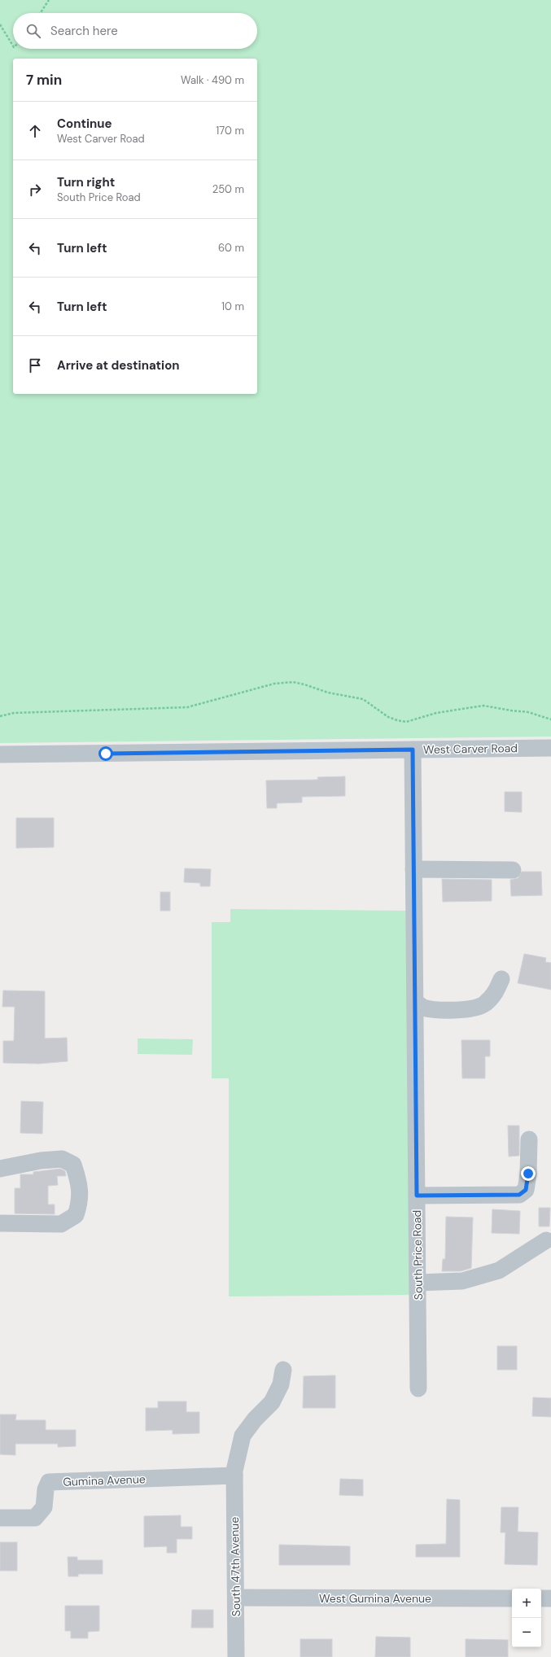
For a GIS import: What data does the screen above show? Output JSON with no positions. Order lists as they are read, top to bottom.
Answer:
{
  "streets": {
    "street": [
      "West Carver Road",
      "South Price Road",
      "Gumina Avenue",
      "South 47th Avenue",
      "West Gumina Avenue"
    ]
  },
  "crossings": [
    ["West Carver Road", "South Price Road"],
    ["Gumina Avenue", "South 47th Avenue"],
    ["South 47th Avenue", "West Gumina Avenue"]
  ],
  "page": {
    "search": "Search here",
    "heading": ["7 min", "Walk · 490 m"],
    "list": [
      ["Continue", "West Carver Road", "170 m"],
      ["Turn right", "South Price Road", "250 m"],
      ["Turn left", "60 m"],
      ["Turn left", "10 m"],
      "Arrive at destination"
    ],
    "map_buttons": ["+", "−"]
  }
}
